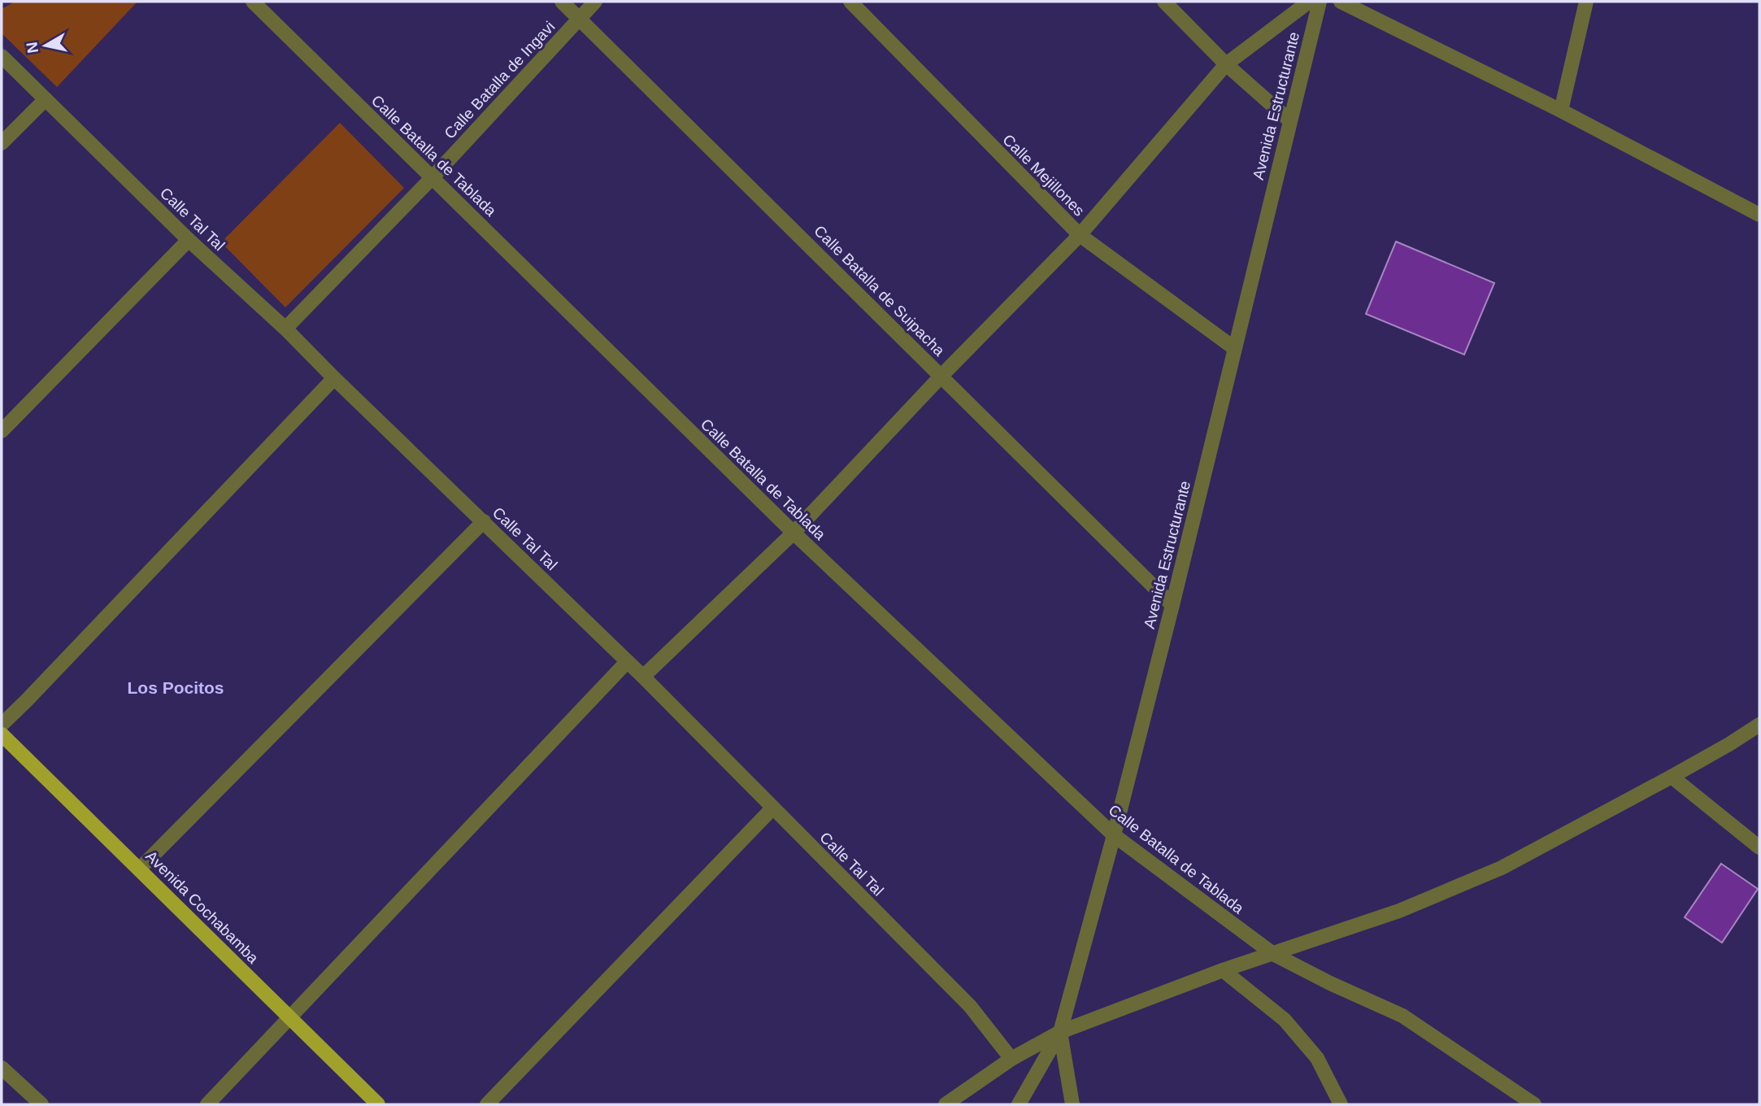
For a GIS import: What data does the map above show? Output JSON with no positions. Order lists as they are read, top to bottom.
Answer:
{
  "streets": {
    "main road": ["Avenida Cochabamba"],
    "street": [
      "Calle Batalla de Ingavi",
      "Avenida Estructurante",
      "Calle Batalla de Tablada",
      "Calle Mejillones",
      "Calle Tal Tal",
      "Calle Batalla de Suipacha"
    ]
  },
  "crossings": [
    ["Calle Batalla de Ingavi", "Calle Batalla de Tablada"],
    ["Calle Batalla de Ingavi", "Calle Tal Tal"],
    ["Calle Batalla de Ingavi", "Calle Batalla de Suipacha"],
    ["Avenida Estructurante", "Calle Batalla de Tablada"],
    ["Avenida Estructurante", "Calle Mejillones"],
    ["Avenida Estructurante", "Calle Batalla de Suipacha"]
  ],
  "districts": ["Los Pocitos"],
  "north": "left"
}
